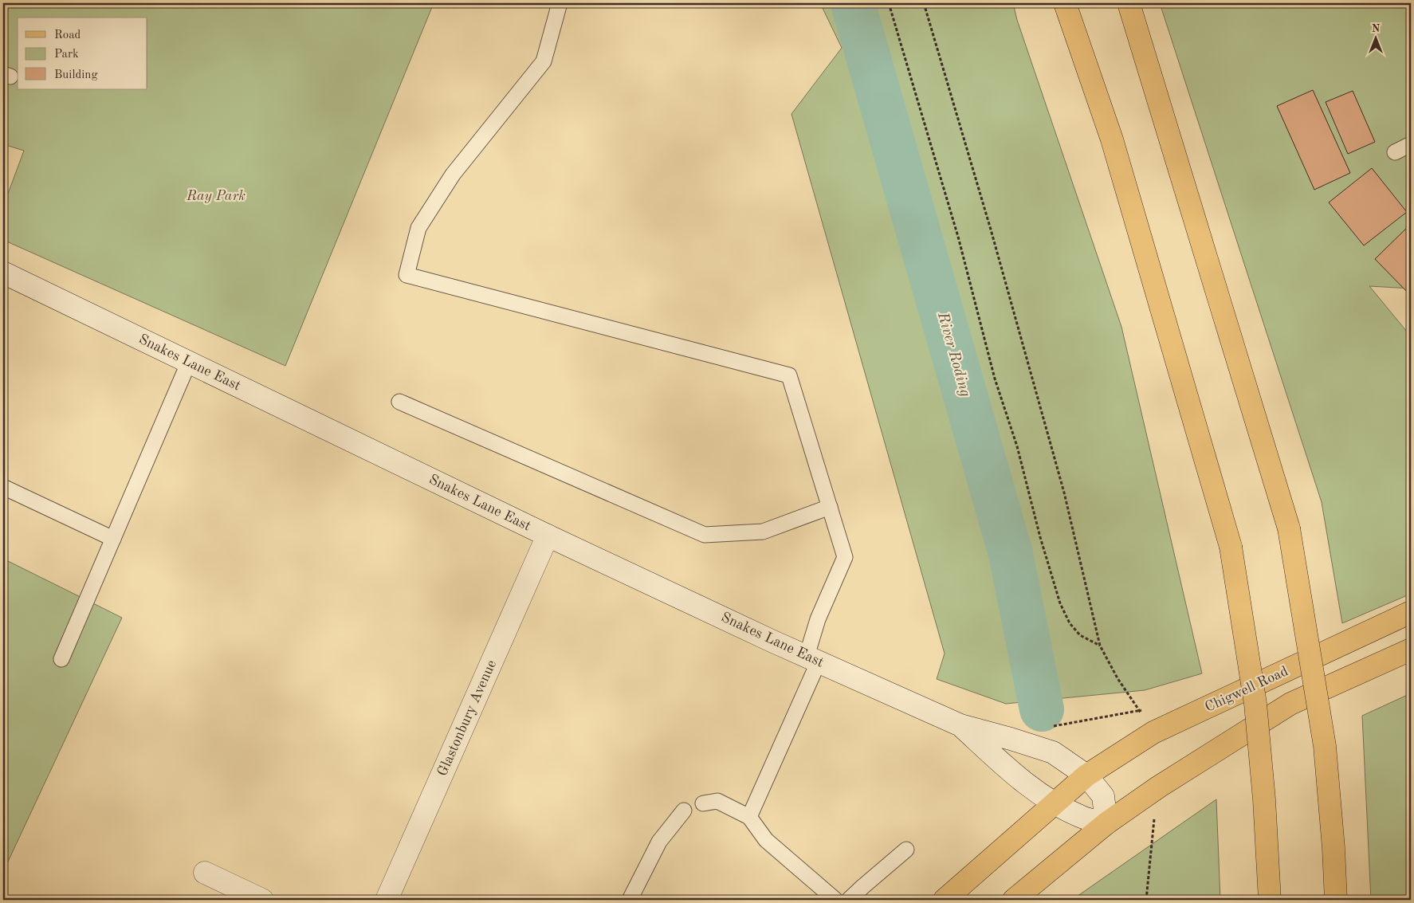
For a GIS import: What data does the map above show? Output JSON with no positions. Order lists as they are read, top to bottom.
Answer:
{
  "streets": {
    "main road": ["Chigwell Road"],
    "street": ["Snakes Lane East", "Glastonbury Avenue"]
  },
  "crossings": [
    ["Snakes Lane East", "Chigwell Road"],
    ["Snakes Lane East", "Glastonbury Avenue"]
  ],
  "water": ["River Roding"],
  "parks": ["Ray Park"],
  "legend": ["Road", "Park", "Building"],
  "north": "top"
}
